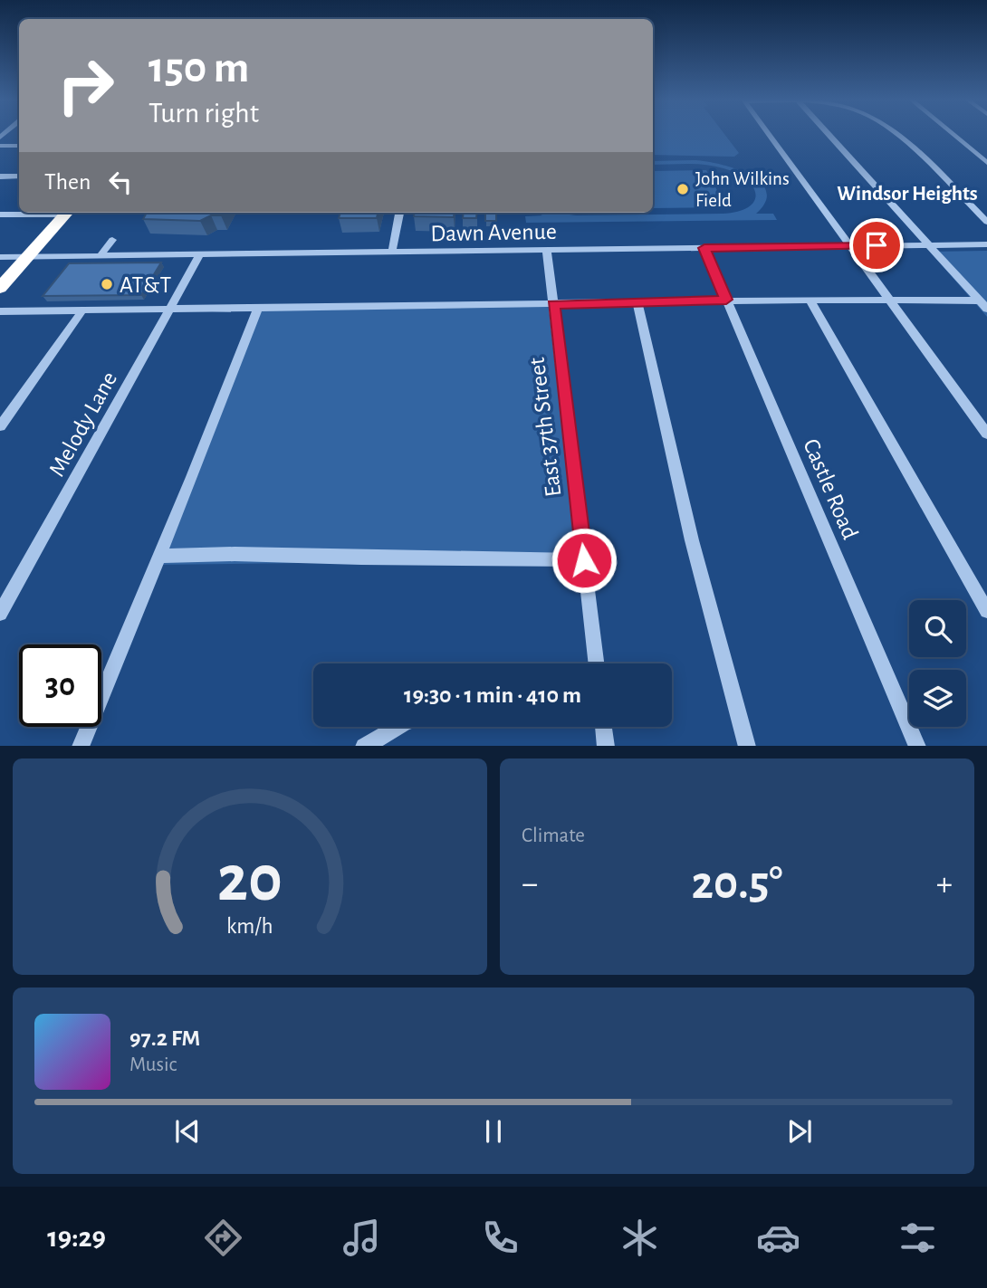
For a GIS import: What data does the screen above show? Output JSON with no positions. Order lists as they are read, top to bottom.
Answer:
{
  "streets": {
    "street": [
      "Dawn Avenue",
      "Melody Lane",
      "East 37th Street",
      "Castle Road"
    ]
  },
  "crossings": [
    ["Dawn Avenue", "Melody Lane"],
    ["Dawn Avenue", "East 37th Street"],
    ["Dawn Avenue", "Castle Road"]
  ],
  "districts": ["Windsor Heights"],
  "places": ["John Wilkins Field", "AT&T"],
  "page": {
    "turn": ["150 m", "Turn right"],
    "then": "Then",
    "limit": "30",
    "trip": "19:30 · 1 min · 410 m",
    "tile": "Climate",
    "heat": ["−", "20.5°", "+"],
    "song": ["97.2 FM", "Music"],
    "tabs": "19:29",
    "gauge": ["20", "km/h"]
  }
}
